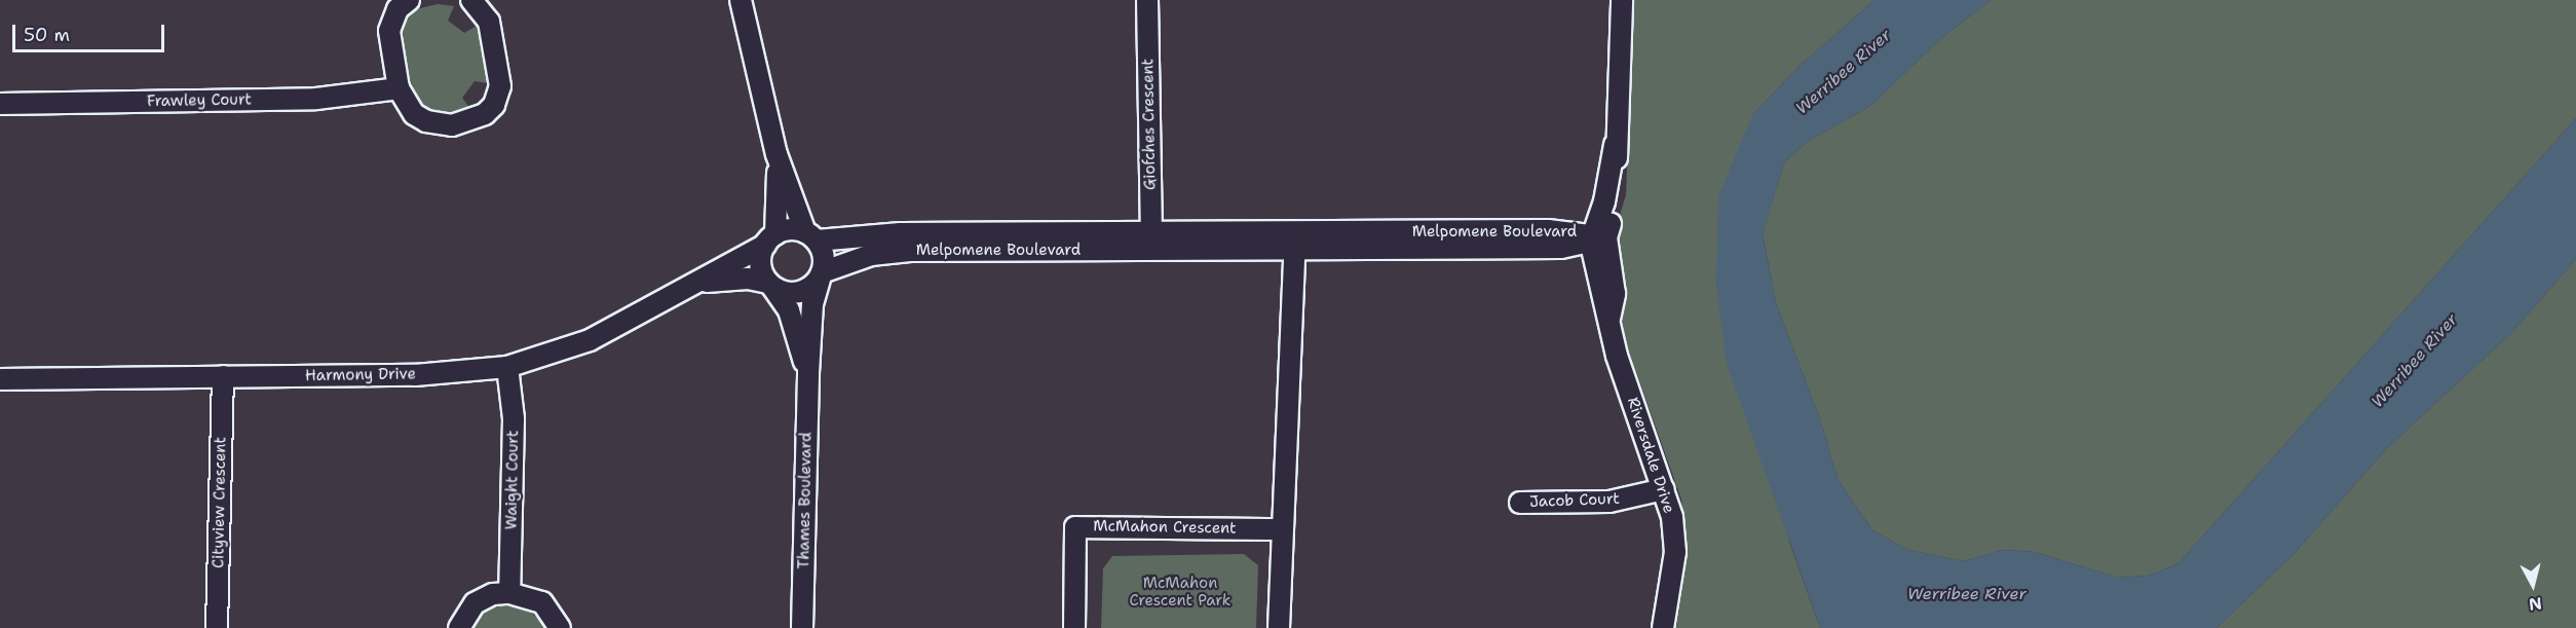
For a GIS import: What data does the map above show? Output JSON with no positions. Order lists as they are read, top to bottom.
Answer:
{
  "streets": {
    "street": [
      "Frawley Court",
      "Giofches Crescent",
      "Melpomene Boulevard",
      "Harmony Drive",
      "Riversdale Drive",
      "Waight Court",
      "Thames Boulevard",
      "Jacob Court",
      "Cityview Crescent",
      "McMahon Crescent"
    ]
  },
  "crossings": [
    ["Giofches Crescent", "Melpomene Boulevard"],
    ["Melpomene Boulevard", "Harmony Drive"],
    ["Melpomene Boulevard", "Riversdale Drive"],
    ["Melpomene Boulevard", "Thames Boulevard"],
    ["Harmony Drive", "Waight Court"],
    ["Harmony Drive", "Thames Boulevard"],
    ["Harmony Drive", "Cityview Crescent"],
    ["Riversdale Drive", "Jacob Court"]
  ],
  "water": ["Werribee River"],
  "parks": ["McMahon Crescent Park"],
  "scale_bar": "50 m",
  "north": "bottom"
}
